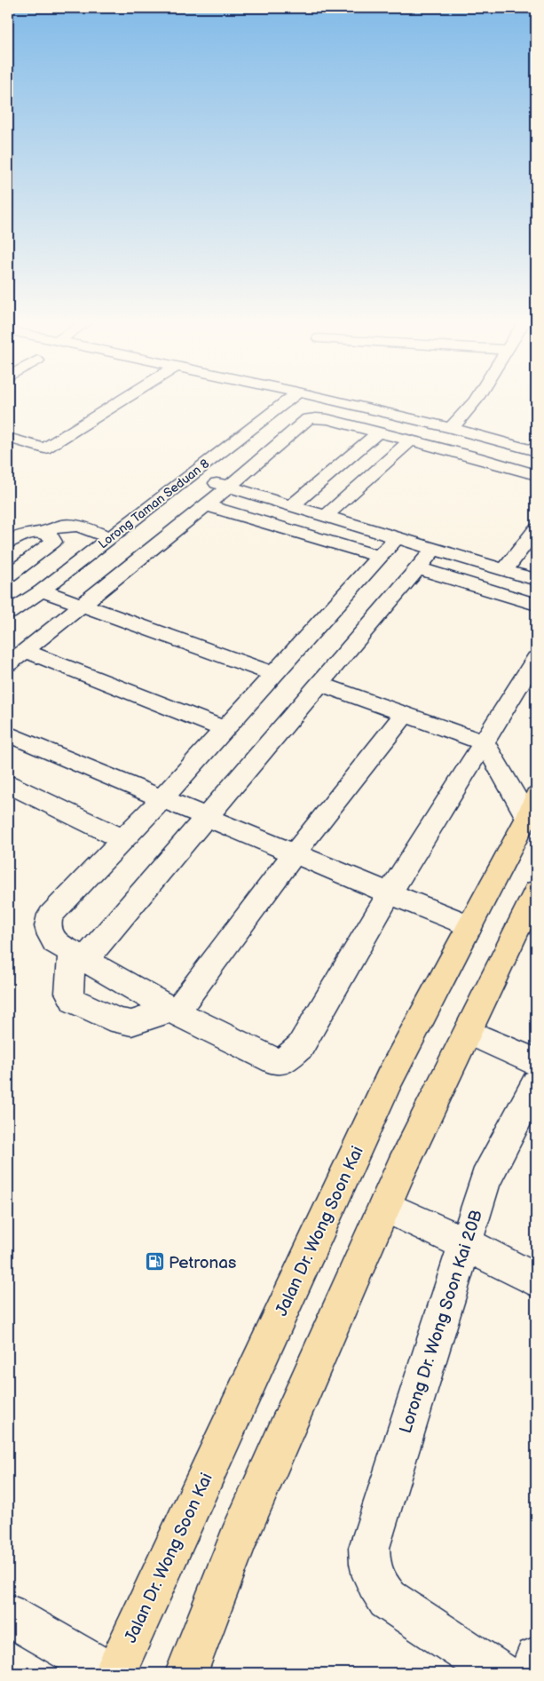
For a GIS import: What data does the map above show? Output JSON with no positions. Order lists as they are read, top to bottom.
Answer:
{
  "streets": {
    "main road": ["Jalan Dr. Wong Soon Kai"],
    "street": ["Lorong Taman Seduan 8", "Lorong Dr. Wong Soon Kai 20B"]
  },
  "places": {
    "fuel station": ["Petronas"]
  }
}
